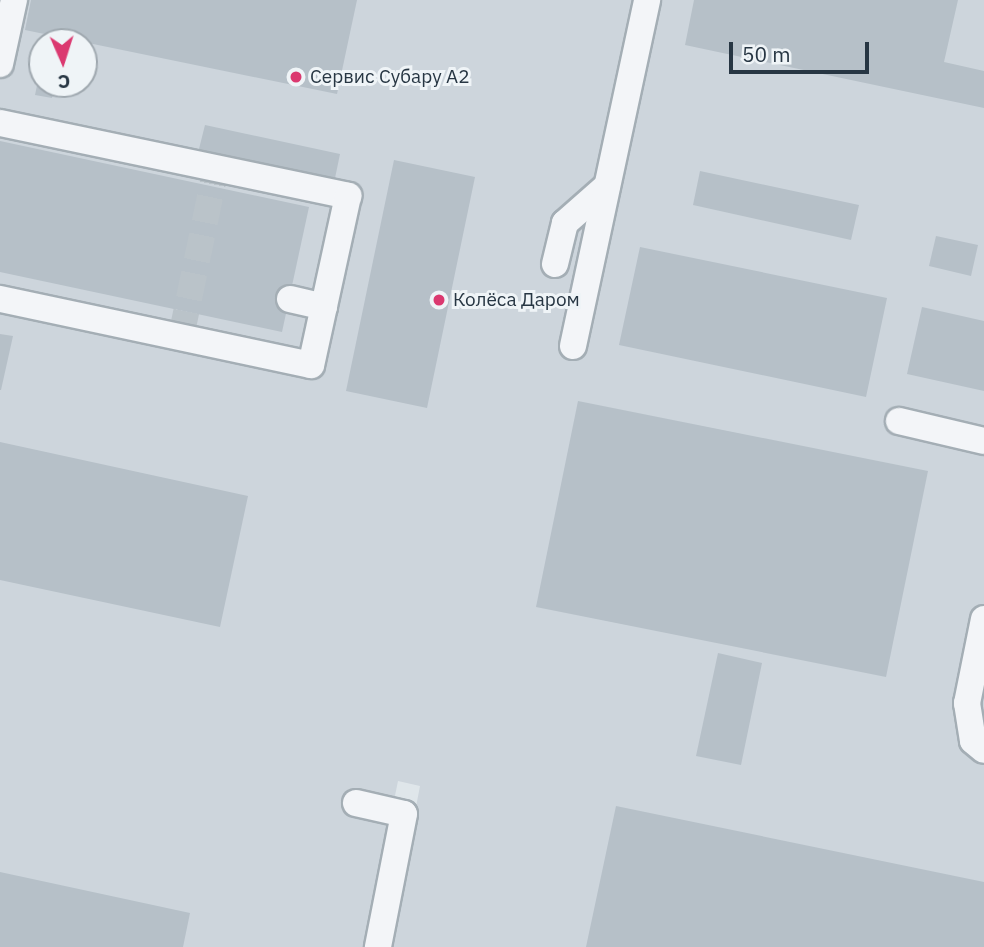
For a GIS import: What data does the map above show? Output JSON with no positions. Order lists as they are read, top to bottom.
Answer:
{
  "places": ["Сервис Субару А2", "Колёса Даром"],
  "scale_bar": "50 m",
  "north": "bottom"
}
